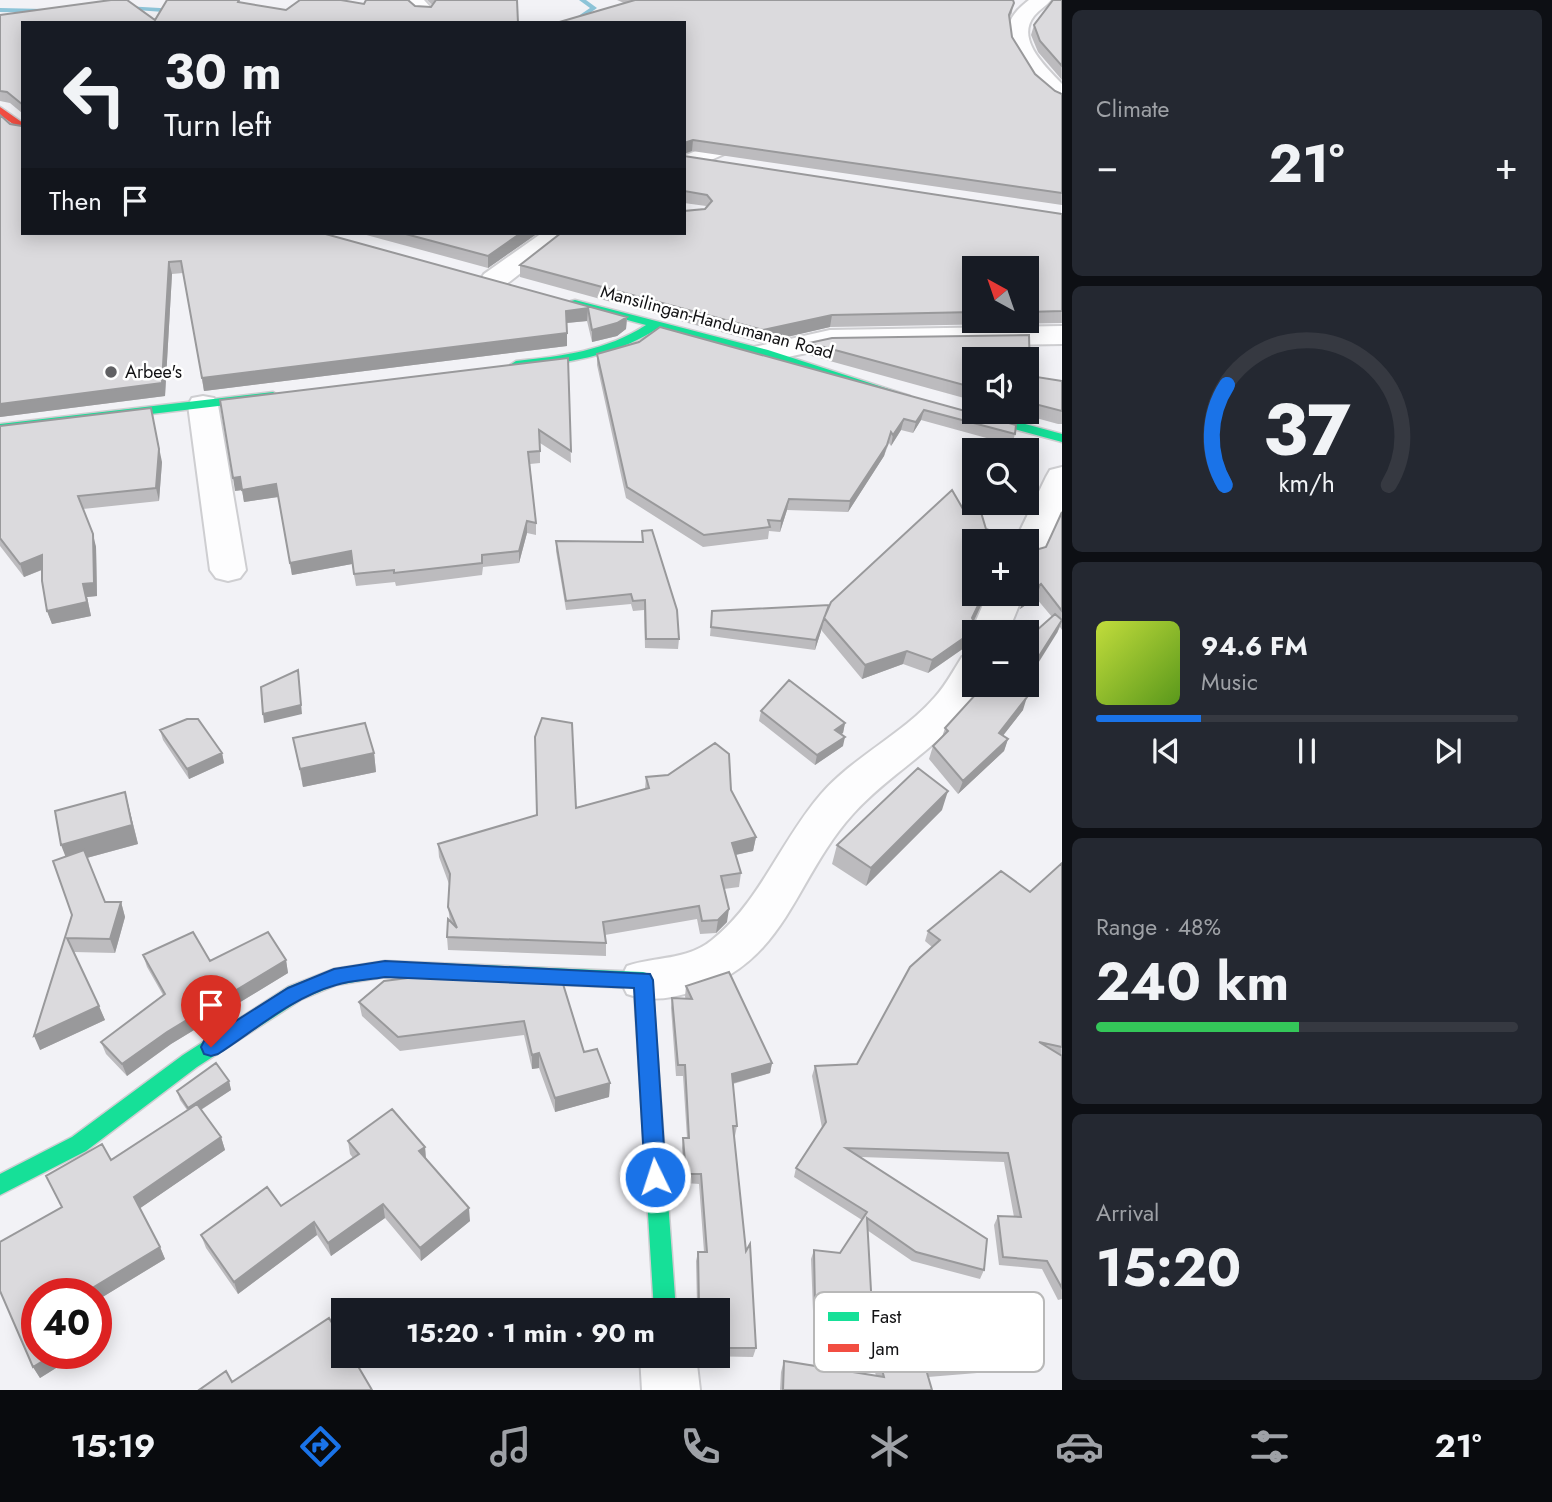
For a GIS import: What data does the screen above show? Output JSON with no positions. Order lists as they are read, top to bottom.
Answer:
{
  "streets": {
    "street": ["Mansilingan-Handumanan Road"]
  },
  "places": ["Arbee's"],
  "legend": ["Fast", "Jam"],
  "north": "top left",
  "page": {
    "tile": [
      "Climate",
      ["Range · 48%", "240 km"],
      ["Arrival", "15:20"]
    ],
    "turn": ["30 m", "Turn left"],
    "heat": ["−", "21°", "+"],
    "then": "Then",
    "map_buttons": ["+", "−"],
    "song": ["94.6 FM", "Music"],
    "limit": "40",
    "trip": "15:20 · 1 min · 90 m",
    "tabs": ["15:19", "21°"],
    "gauge": ["37", "km/h"]
  }
}
